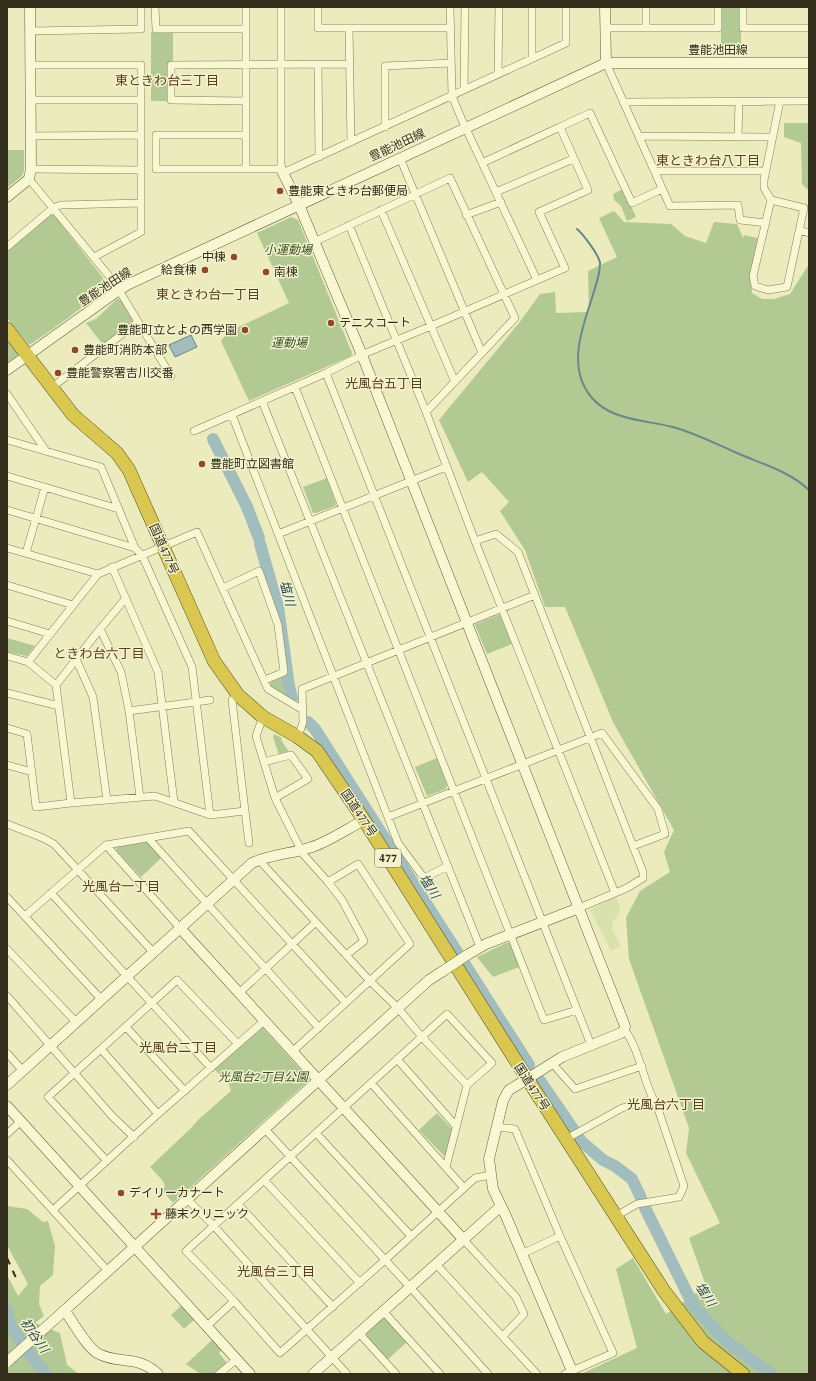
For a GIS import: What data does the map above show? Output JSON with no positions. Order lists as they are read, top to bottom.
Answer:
{
  "streets": {
    "highway": ["国道477号", "477"],
    "street": ["豊能池田線"]
  },
  "crossings": [
    ["豊能池田線", "国道477号"]
  ],
  "districts": [
    "東ときわ台三丁目",
    "東ときわ台八丁目",
    "東ときわ台一丁目",
    "光風台五丁目",
    "ときわ台六丁目",
    "光風台一丁目",
    "光風台二丁目",
    "光風台六丁目",
    "光風台三丁目"
  ],
  "water": ["塩川", "初谷川"],
  "parks": ["小運動場", "運動場", "光風台2丁目公園"],
  "places": {
    "other": [
      "豊能東ときわ台郵便局",
      "中棟",
      "給食棟",
      "南棟",
      "テニスコート",
      "豊能町立とよの西学園",
      "豊能町消防本部",
      "豊能警察署吉川交番",
      "豊能町立図書館",
      "デイリーカナート"
    ],
    "health": ["藤末クリニック"]
  }
}
